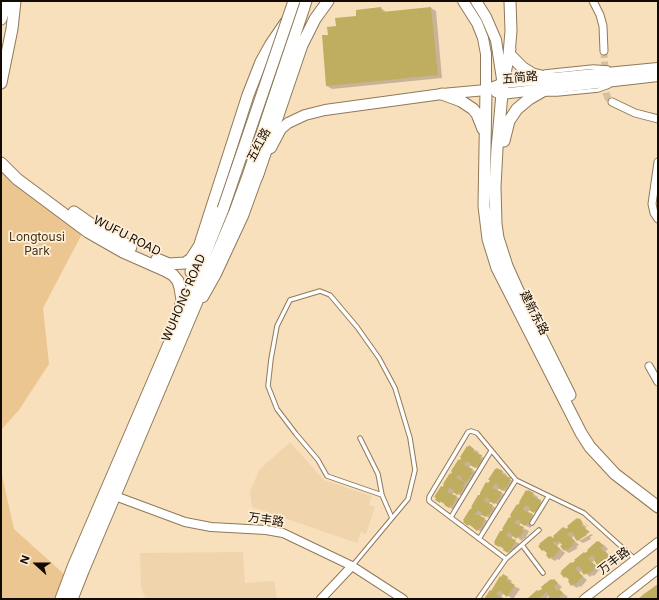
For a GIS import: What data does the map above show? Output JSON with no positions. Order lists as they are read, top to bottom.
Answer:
{
  "streets": {
    "main road": [
      "五简路",
      "五红路",
      "WUFU ROAD",
      "WUHONG ROAD",
      "建新东路"
    ],
    "street": ["万丰路"]
  },
  "crossings": [
    ["五简路", "五红路"],
    ["五简路", "建新东路"],
    ["五红路", "WUHONG ROAD"],
    ["五红路", "建新东路"],
    ["WUFU ROAD", "WUHONG ROAD"],
    ["WUHONG ROAD", "万丰路"]
  ],
  "parks": ["Longtousi Park"],
  "north": "left"
}
